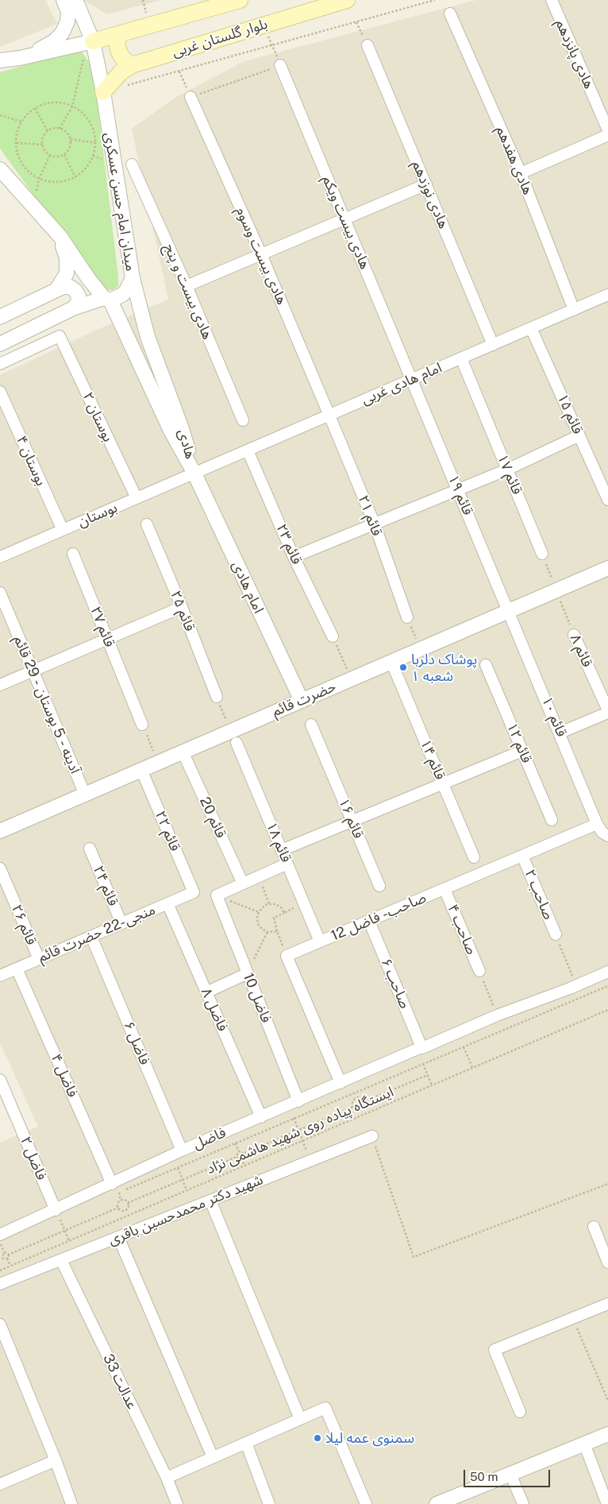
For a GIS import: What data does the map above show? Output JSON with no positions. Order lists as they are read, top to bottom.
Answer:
{
  "streets": {
    "main road": ["بلوار گلستان غربی"],
    "street": [
      "هادی پانزدهم",
      "هادی هفدهم",
      "هادی نوزدهم",
      "میدان امام حسن عسکری",
      "هادی بیست ویکم",
      "هادی بیست وسوم",
      "هادی بیست و پنج",
      "امام هادی غربی",
      "قائم ۱۵",
      "بوستان ۲",
      "هادی",
      "بوستان ۴",
      "قائم ۱۷",
      "قائم ۱۹",
      "بوستان",
      "قائم ۲۱",
      "قائم ۲۳",
      "امام هادی",
      "قائم ۲۵",
      "قائم ۲۷",
      "قائم ۸",
      "حضرت قائم",
      "آدینه - 5 بوستان - 29 قائم",
      "قائم ۱۰",
      "قائم ۱۲",
      "قائم ۱۴",
      "قائم 20",
      "قائم ۱۶",
      "قائم ۲۲",
      "قائم ۱۸",
      "قائم ۲۴",
      "صاحب ۲",
      "صاحب- فاضل 12",
      "قائم ۲۶",
      "صاحب ۴",
      "منجی-22 حضرت قائم",
      "صاحب ۶",
      "فاضل 10",
      "فاضل ۸",
      "فاضل ۶",
      "فاضل ۴",
      "فاضل",
      "فاضل ۲",
      "شهید دکتر محمدحسین باقری",
      "عدالت 33"
    ],
    "path": ["ایستگاه پیاده روی شهید هاشمی نژاد"]
  },
  "crossings": [
    ["بلوار گلستان غربی", "میدان امام حسن عسکری"],
    ["هادی هفدهم", "امام هادی غربی"],
    ["هادی نوزدهم", "امام هادی غربی"],
    ["میدان امام حسن عسکری", "هادی"],
    ["هادی بیست ویکم", "امام هادی غربی"],
    ["هادی بیست ویکم", "قائم ۱۹"],
    ["هادی بیست وسوم", "امام هادی غربی"],
    ["هادی بیست وسوم", "قائم ۲۱"],
    ["امام هادی غربی", "قائم ۱۵"],
    ["امام هادی غربی", "هادی"],
    ["امام هادی غربی", "قائم ۱۷"],
    ["امام هادی غربی", "قائم ۱۹"],
    ["امام هادی غربی", "بوستان"],
    ["امام هادی غربی", "قائم ۲۱"],
    ["امام هادی غربی", "قائم ۲۳"],
    ["امام هادی غربی", "امام هادی"],
    ["بوستان ۲", "بوستان"],
    ["هادی", "بوستان"],
    ["هادی", "امام هادی"],
    ["بوستان ۴", "بوستان"],
    ["قائم ۱۹", "حضرت قائم"],
    ["قائم ۱۹", "قائم ۱۰"],
    ["بوستان", "امام هادی"],
    ["امام هادی", "حضرت قائم"],
    ["قائم ۸", "حضرت قائم"],
    ["حضرت قائم", "آدینه - 5 بوستان - 29 قائم"],
    ["حضرت قائم", "قائم ۱۰"],
    ["حضرت قائم", "قائم ۱۴"],
    ["حضرت قائم", "قائم 20"],
    ["حضرت قائم", "قائم ۲۲"],
    ["حضرت قائم", "قائم ۱۸"],
    ["قائم ۱۰", "صاحب- فاضل 12"],
    ["قائم ۲۲", "منجی-22 حضرت قائم"],
    ["قائم ۱۸", "صاحب- فاضل 12"],
    ["قائم ۲۴", "منجی-22 حضرت قائم"],
    ["صاحب ۲", "صاحب- فاضل 12"],
    ["صاحب- فاضل 12", "صاحب ۴"],
    ["صاحب- فاضل 12", "صاحب ۶"],
    ["قائم ۲۶", "منجی-22 حضرت قائم"],
    ["منجی-22 حضرت قائم", "فاضل ۸"],
    ["منجی-22 حضرت قائم", "فاضل ۶"],
    ["منجی-22 حضرت قائم", "فاضل ۴"],
    ["صاحب ۶", "فاضل"],
    ["فاضل 10", "فاضل"],
    ["فاضل ۸", "فاضل"],
    ["فاضل ۶", "فاضل"],
    ["فاضل ۴", "فاضل"],
    ["فاضل", "فاضل ۲"],
    ["شهید دکتر محمدحسین باقری", "عدالت 33"]
  ],
  "places": ["پوشاک دلربا شعبه ۱", "سمنوی عمه لیلا"],
  "scale_bar": "50 m"
}
